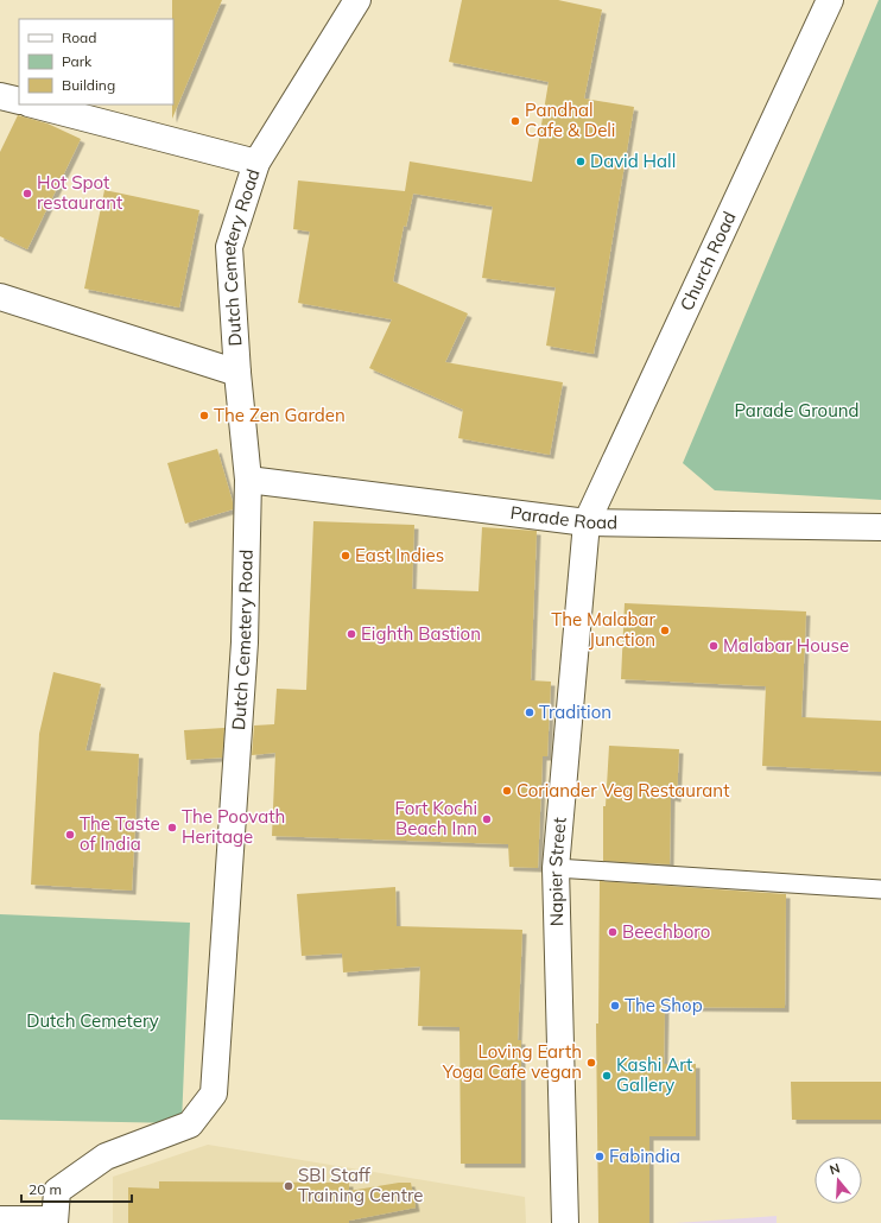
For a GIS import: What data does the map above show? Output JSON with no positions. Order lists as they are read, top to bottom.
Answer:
{
  "streets": {
    "street": [
      "Dutch Cemetery Road",
      "Church Road",
      "Parade Road",
      "Napier Street"
    ]
  },
  "crossings": [
    ["Dutch Cemetery Road", "Parade Road"],
    ["Church Road", "Parade Road"],
    ["Church Road", "Napier Street"],
    ["Parade Road", "Napier Street"]
  ],
  "parks": ["Parade Ground", "Dutch Cemetery"],
  "places": [
    "Pandhal Cafe & Deli",
    "David Hall",
    "Hot Spot restaurant",
    "The Zen Garden",
    "East Indies",
    "The Malabar Junction",
    "Eighth Bastion",
    "Malabar House",
    "Tradition",
    "Coriander Veg Restaurant",
    "Fort Kochi Beach Inn",
    "The Poovath Heritage",
    "The Taste of India",
    "Beechboro",
    "The Shop",
    "Loving Earth Yoga Cafe vegan",
    "Kashi Art Gallery",
    "Fabindia",
    "SBI Staff Training Centre"
  ],
  "legend": ["Road", "Park", "Building"],
  "scale_bar": "20 m",
  "north": "top"
}
